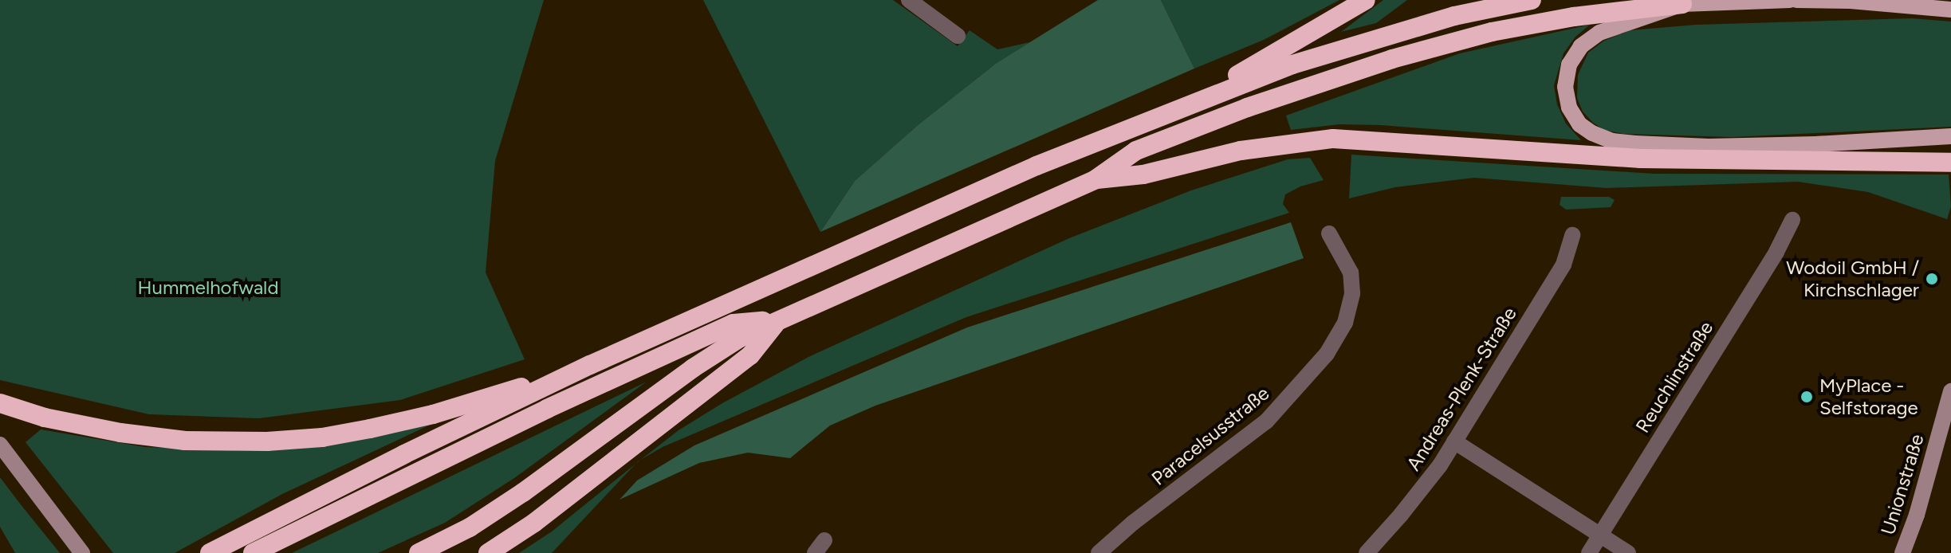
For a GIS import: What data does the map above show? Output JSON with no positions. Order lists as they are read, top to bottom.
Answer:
{
  "streets": {
    "main road": ["Unionstraße"],
    "street": ["Reuchlinstraße", "Andreas-Plenk-Straße", "Paracelsusstraße"]
  },
  "parks": ["Hummelhofwald"],
  "places": ["Wodoil GmbH / Kirchschlager", "MyPlace - Selfstorage"]
}
